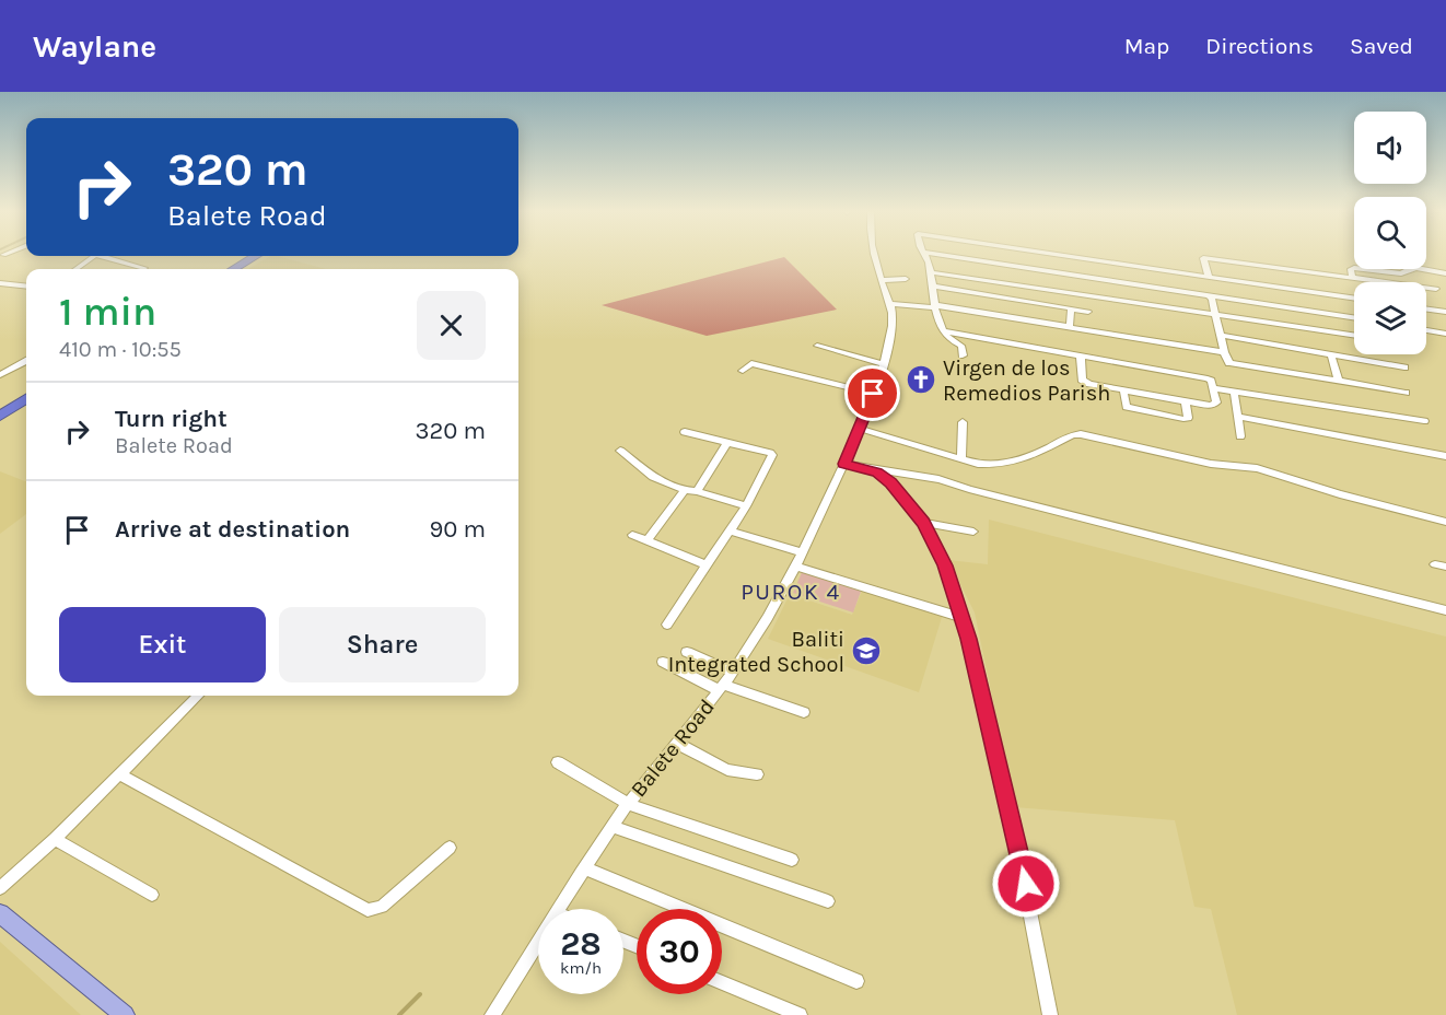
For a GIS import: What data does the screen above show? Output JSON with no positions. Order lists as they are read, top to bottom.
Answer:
{
  "streets": {
    "street": ["Balete Road"]
  },
  "districts": ["PUROK 4"],
  "places": {
    "church": ["Virgen de los Remedios Parish"],
    "school or university": ["Baliti Integrated School"]
  },
  "page": {
    "header": "Waylane",
    "nav": ["Map", "Directions", "Saved"],
    "turn": ["320 m", "Balete Road"],
    "heading": ["1 min", "410 m · 10:55"],
    "list": [
      {
        "name": "Turn right",
        "note": "Balete Road",
        "value": "320 m"
      },
      {
        "name": "Arrive at destination",
        "value": "90 m"
      }
    ],
    "buttons": ["Exit", "Share"],
    "speed": "28 km/h",
    "limit": "30"
  }
}
